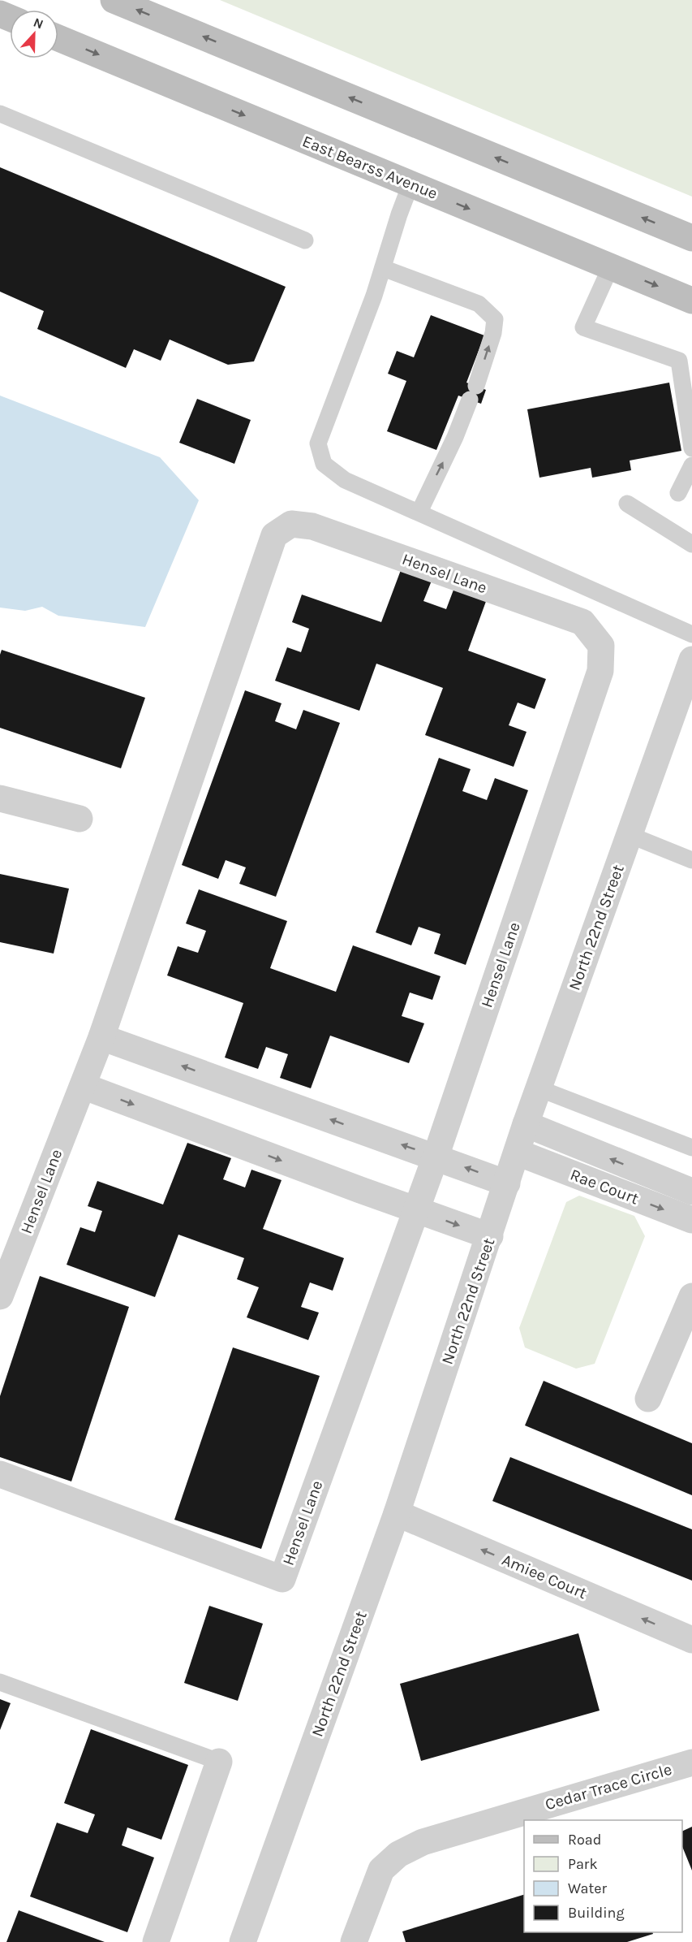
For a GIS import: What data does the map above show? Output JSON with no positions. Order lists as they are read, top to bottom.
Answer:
{
  "streets": {
    "main road": ["East Bearss Avenue"],
    "street": [
      "Hensel Lane",
      "North 22nd Street",
      "Rae Court",
      "Amiee Court",
      "Cedar Trace Circle"
    ]
  },
  "crossings": [
    ["North 22nd Street", "Rae Court"],
    ["North 22nd Street", "Amiee Court"]
  ],
  "one_way": ["Amiee Court"],
  "legend": [
    "Road",
    "Park",
    "Water",
    "Building"
  ],
  "north": "top"
}
